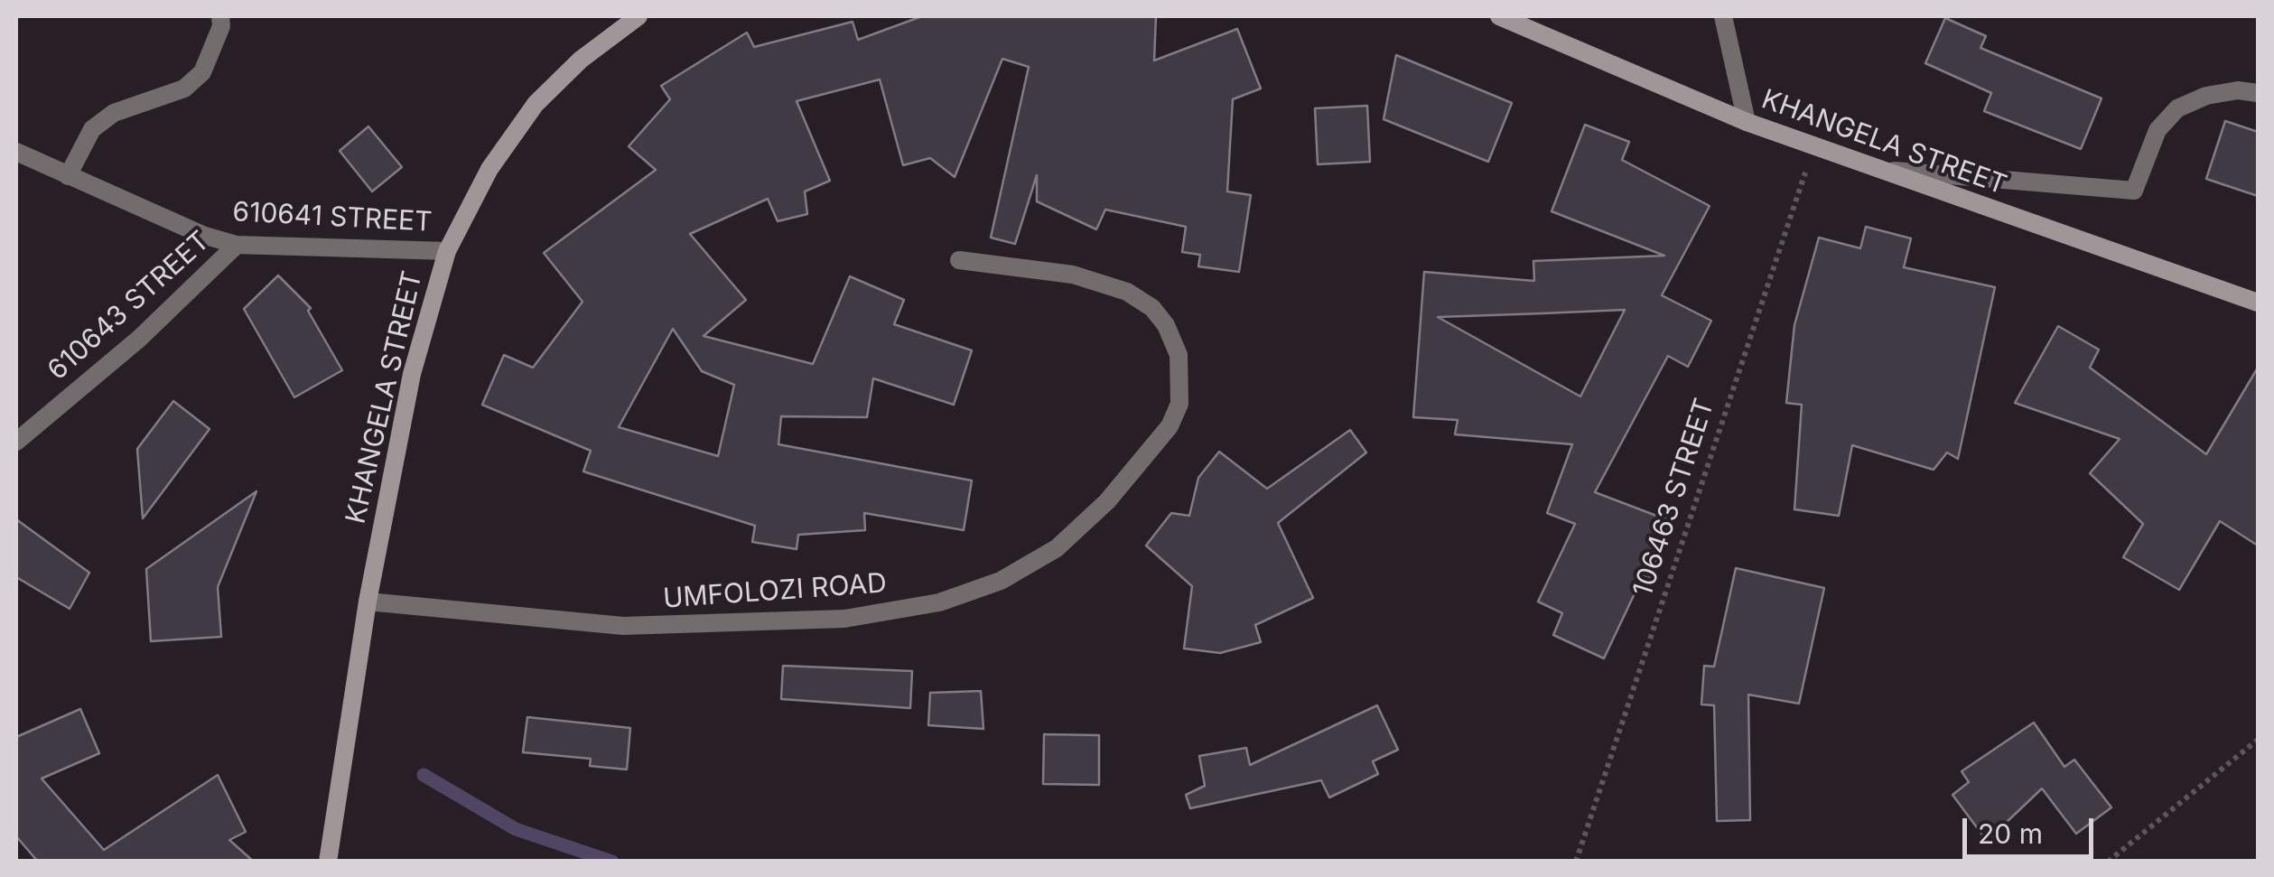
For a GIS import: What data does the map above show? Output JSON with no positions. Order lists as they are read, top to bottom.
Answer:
{
  "streets": {
    "street": [
      "KHANGELA STREET",
      "610641 STREET",
      "610643 STREET",
      "UMFOLOZI ROAD"
    ],
    "path": ["106463 STREET"]
  },
  "crossings": [
    ["KHANGELA STREET", "610641 STREET"],
    ["KHANGELA STREET", "106463 STREET"],
    ["KHANGELA STREET", "UMFOLOZI ROAD"],
    ["610641 STREET", "610643 STREET"]
  ],
  "scale_bar": "20 m"
}
